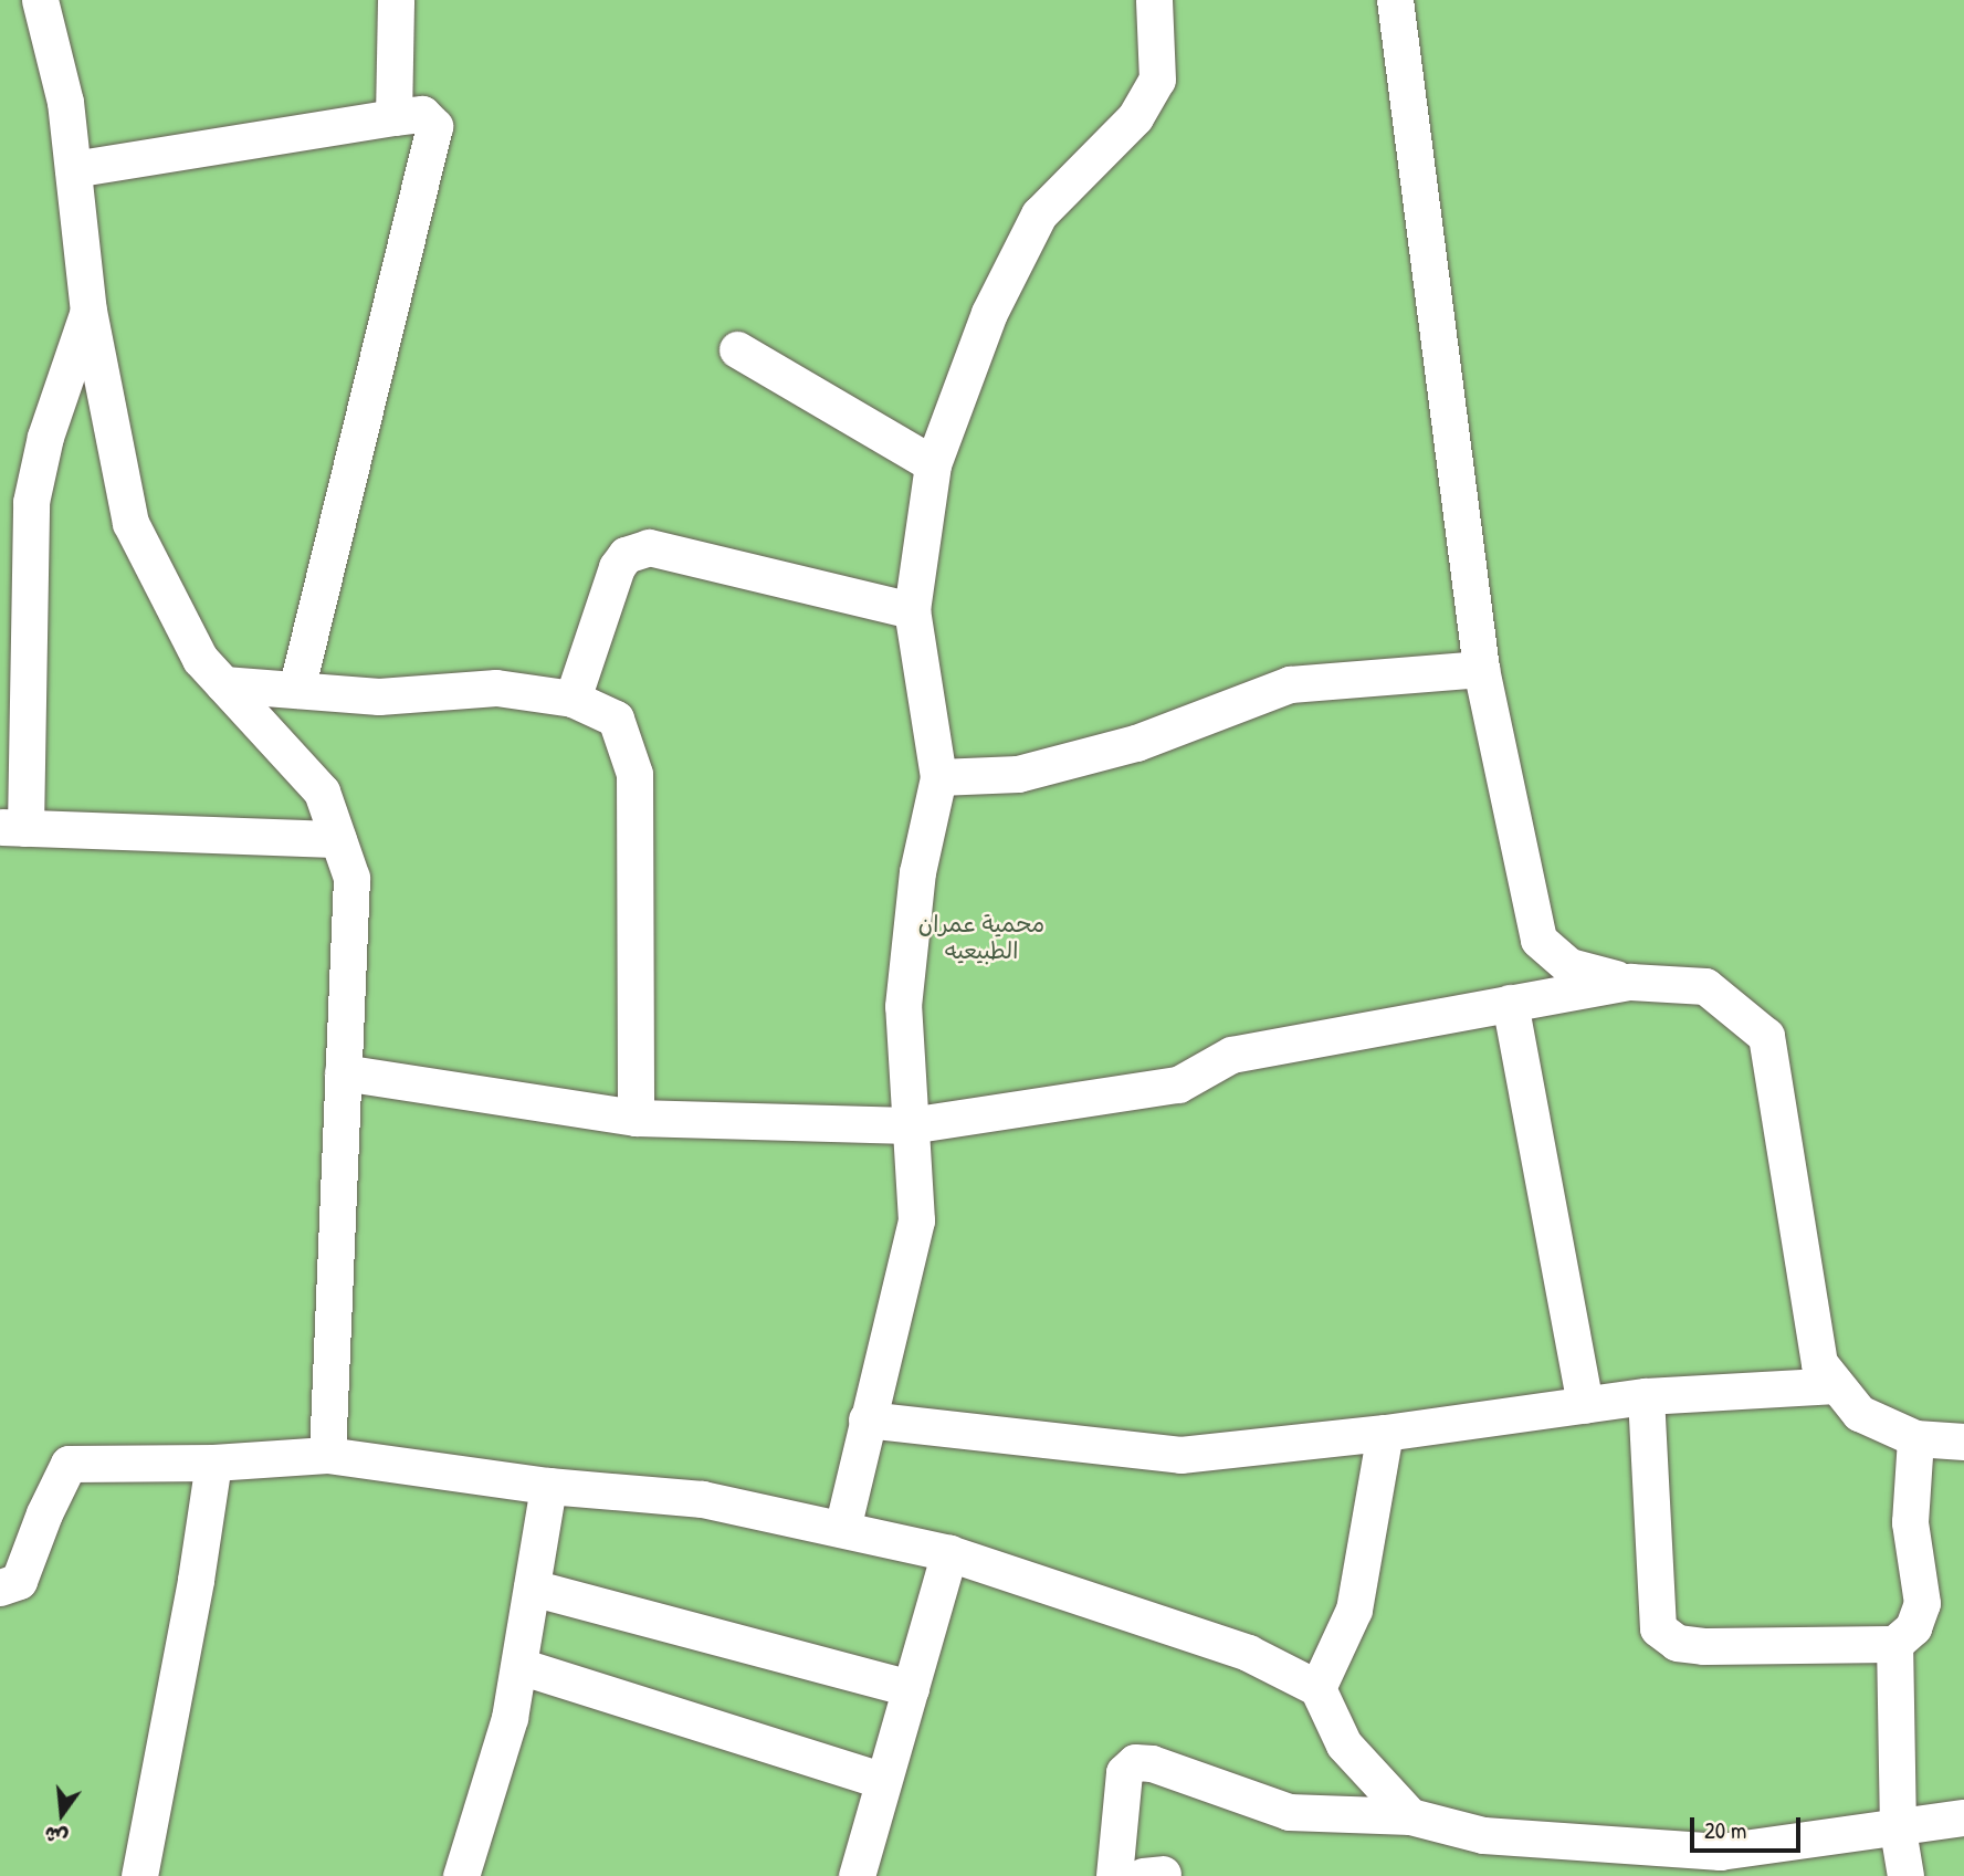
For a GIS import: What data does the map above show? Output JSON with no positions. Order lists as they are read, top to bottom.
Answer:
{
  "parks": ["محمية عمران الطبيعيه"],
  "scale_bar": "20 m",
  "north": "bottom"
}
